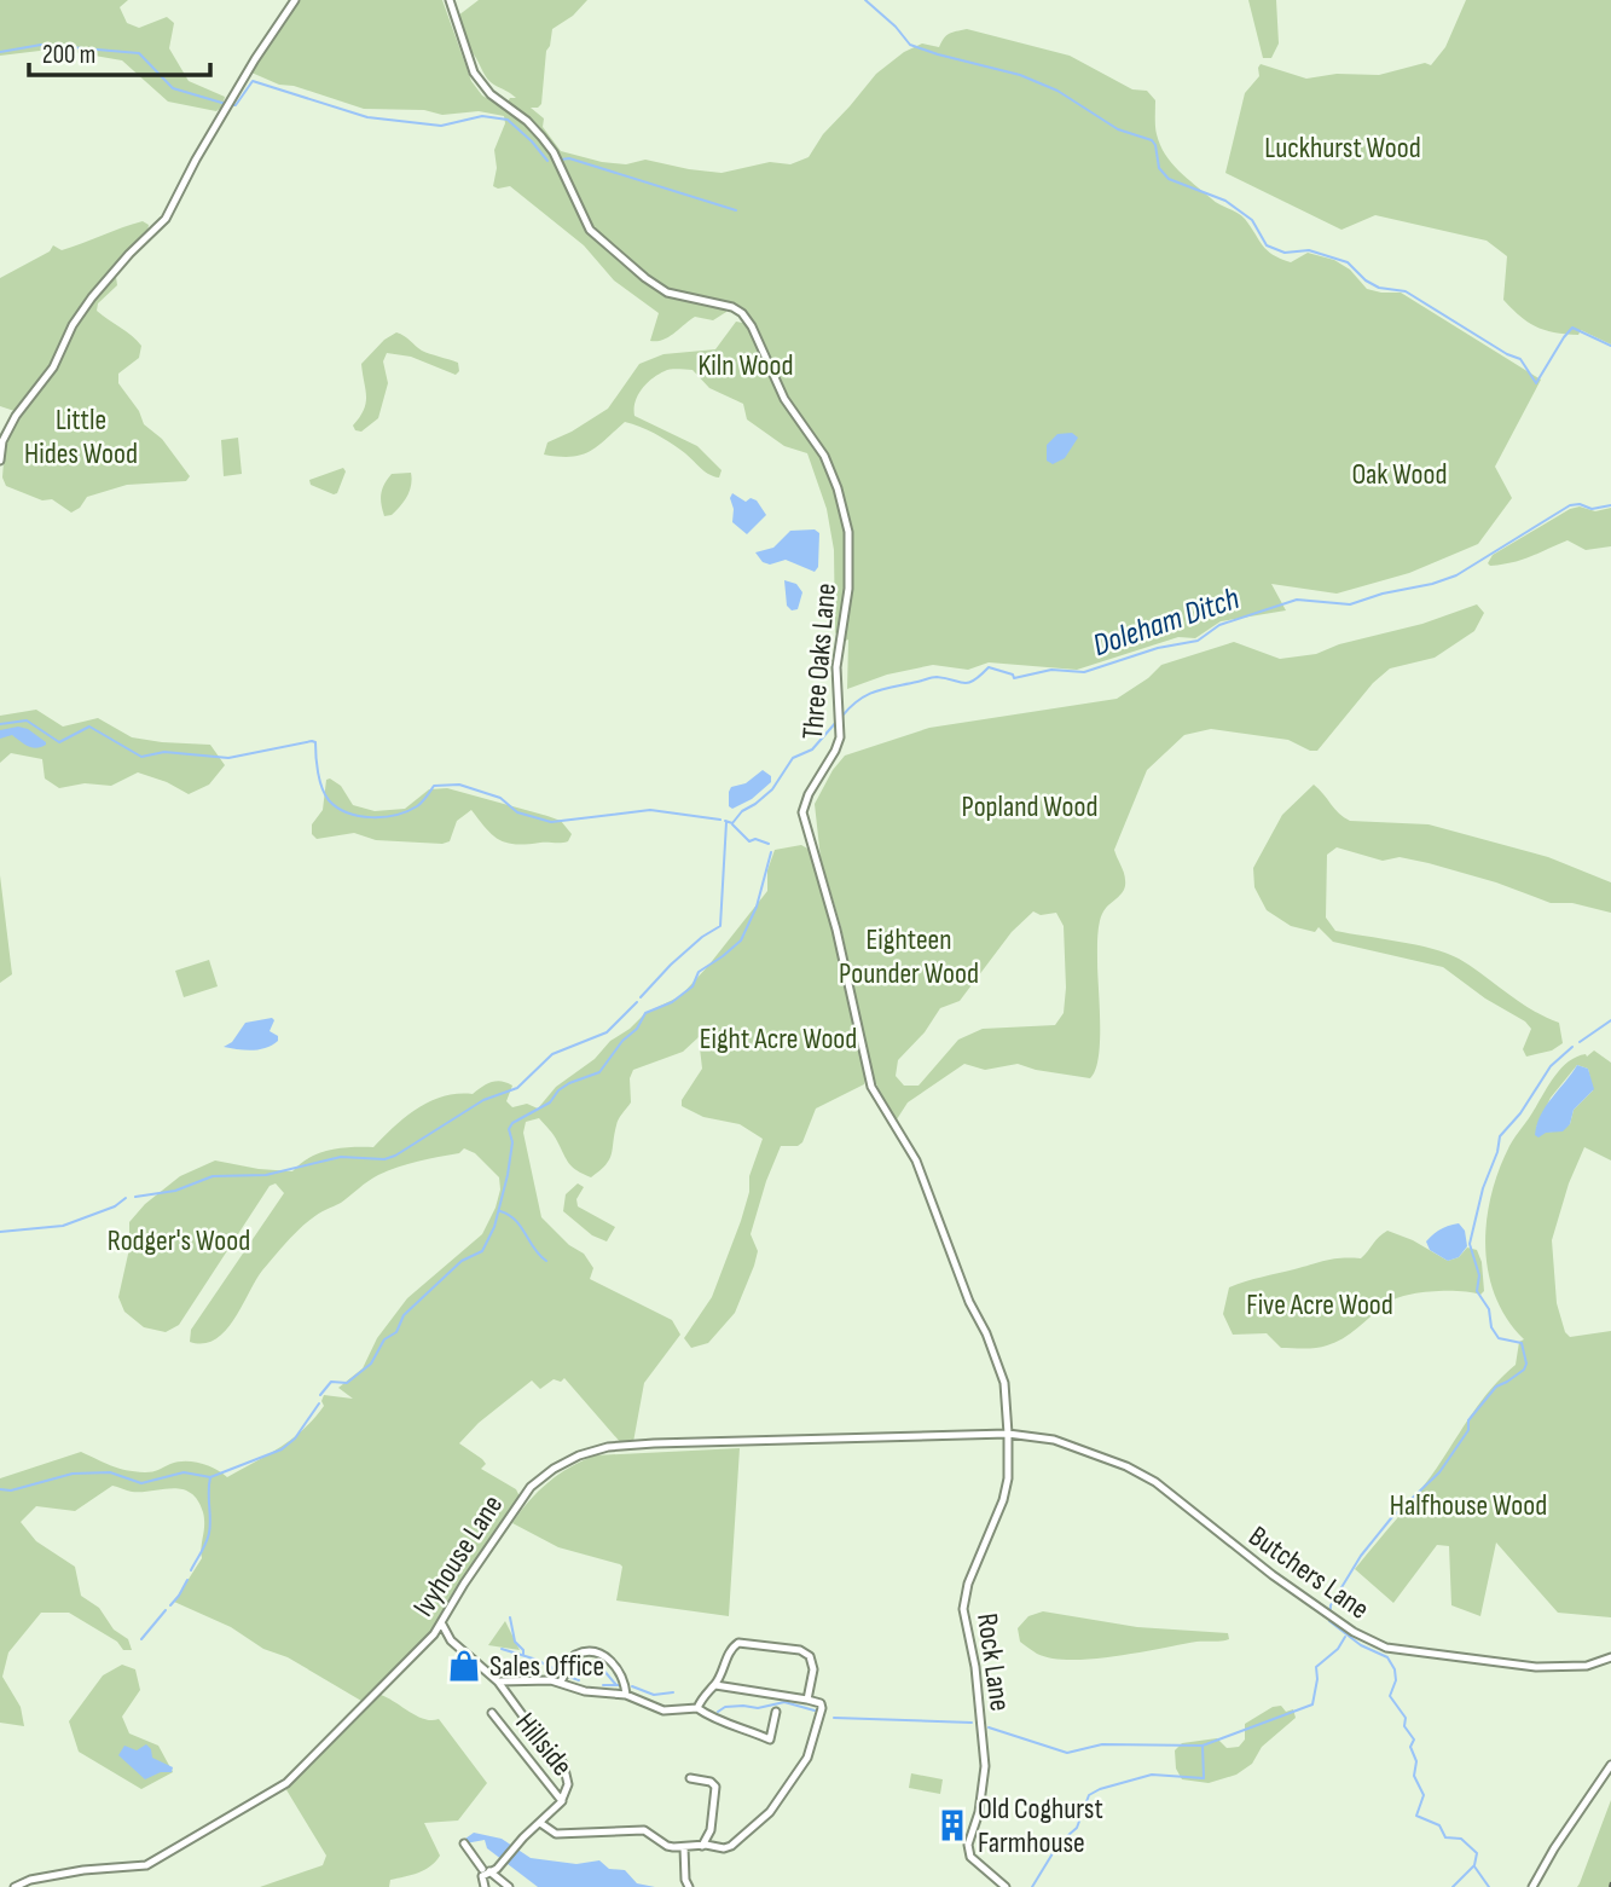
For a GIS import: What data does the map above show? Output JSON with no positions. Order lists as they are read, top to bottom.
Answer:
{
  "streets": {
    "street": [
      "Three Oaks Lane",
      "Ivyhouse Lane",
      "Butchers Lane",
      "Rock Lane",
      "Hillside"
    ]
  },
  "crossings": [
    ["Three Oaks Lane", "Ivyhouse Lane"],
    ["Three Oaks Lane", "Butchers Lane"],
    ["Three Oaks Lane", "Rock Lane"],
    ["Ivyhouse Lane", "Butchers Lane"],
    ["Ivyhouse Lane", "Rock Lane"],
    ["Butchers Lane", "Rock Lane"]
  ],
  "water": ["Doleham Ditch"],
  "parks": [
    "Luckhurst Wood",
    "Kiln Wood",
    "Little Hides Wood",
    "Oak Wood",
    "Popland Wood",
    "Eighteen Pounder Wood",
    "Eight Acre Wood",
    "Rodger's Wood",
    "Five Acre Wood",
    "Halfhouse Wood"
  ],
  "places": {
    "shop": ["Sales Office"],
    "building": ["Old Coghurst Farmhouse"]
  },
  "scale_bar": "200 m"
}
